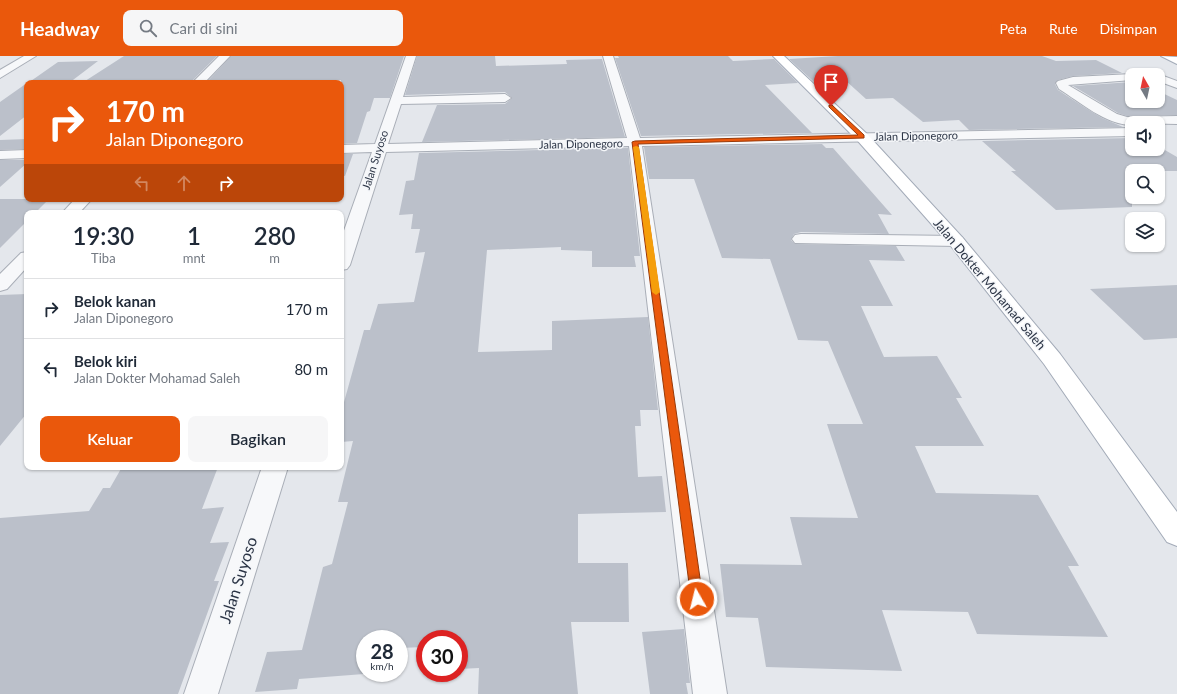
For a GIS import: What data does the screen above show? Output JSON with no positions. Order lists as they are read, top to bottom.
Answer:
{
  "streets": {
    "main road": ["Jalan Dokter Mohamad Saleh"],
    "street": ["Jalan Diponegoro", "Jalan Suyoso"]
  },
  "crossings": [
    ["Jalan Diponegoro", "Jalan Suyoso"],
    ["Jalan Diponegoro", "Jalan Dokter Mohamad Saleh"]
  ],
  "north": "top",
  "page": {
    "header": "Headway",
    "search": "Cari di sini",
    "nav": ["Peta", "Rute", "Disimpan"],
    "turn": ["170 m", "Jalan Diponegoro"],
    "eta": [
      "19:30",
      "Tiba",
      "1",
      "mnt",
      "280",
      "m"
    ],
    "list": [
      {
        "name": "Belok kanan",
        "note": "Jalan Diponegoro",
        "value": "170 m"
      },
      {
        "name": "Belok kiri",
        "note": "Jalan Dokter Mohamad Saleh",
        "value": "80 m"
      }
    ],
    "buttons": ["Keluar", "Bagikan"],
    "speed": "28 km/h",
    "limit": "30"
  }
}
